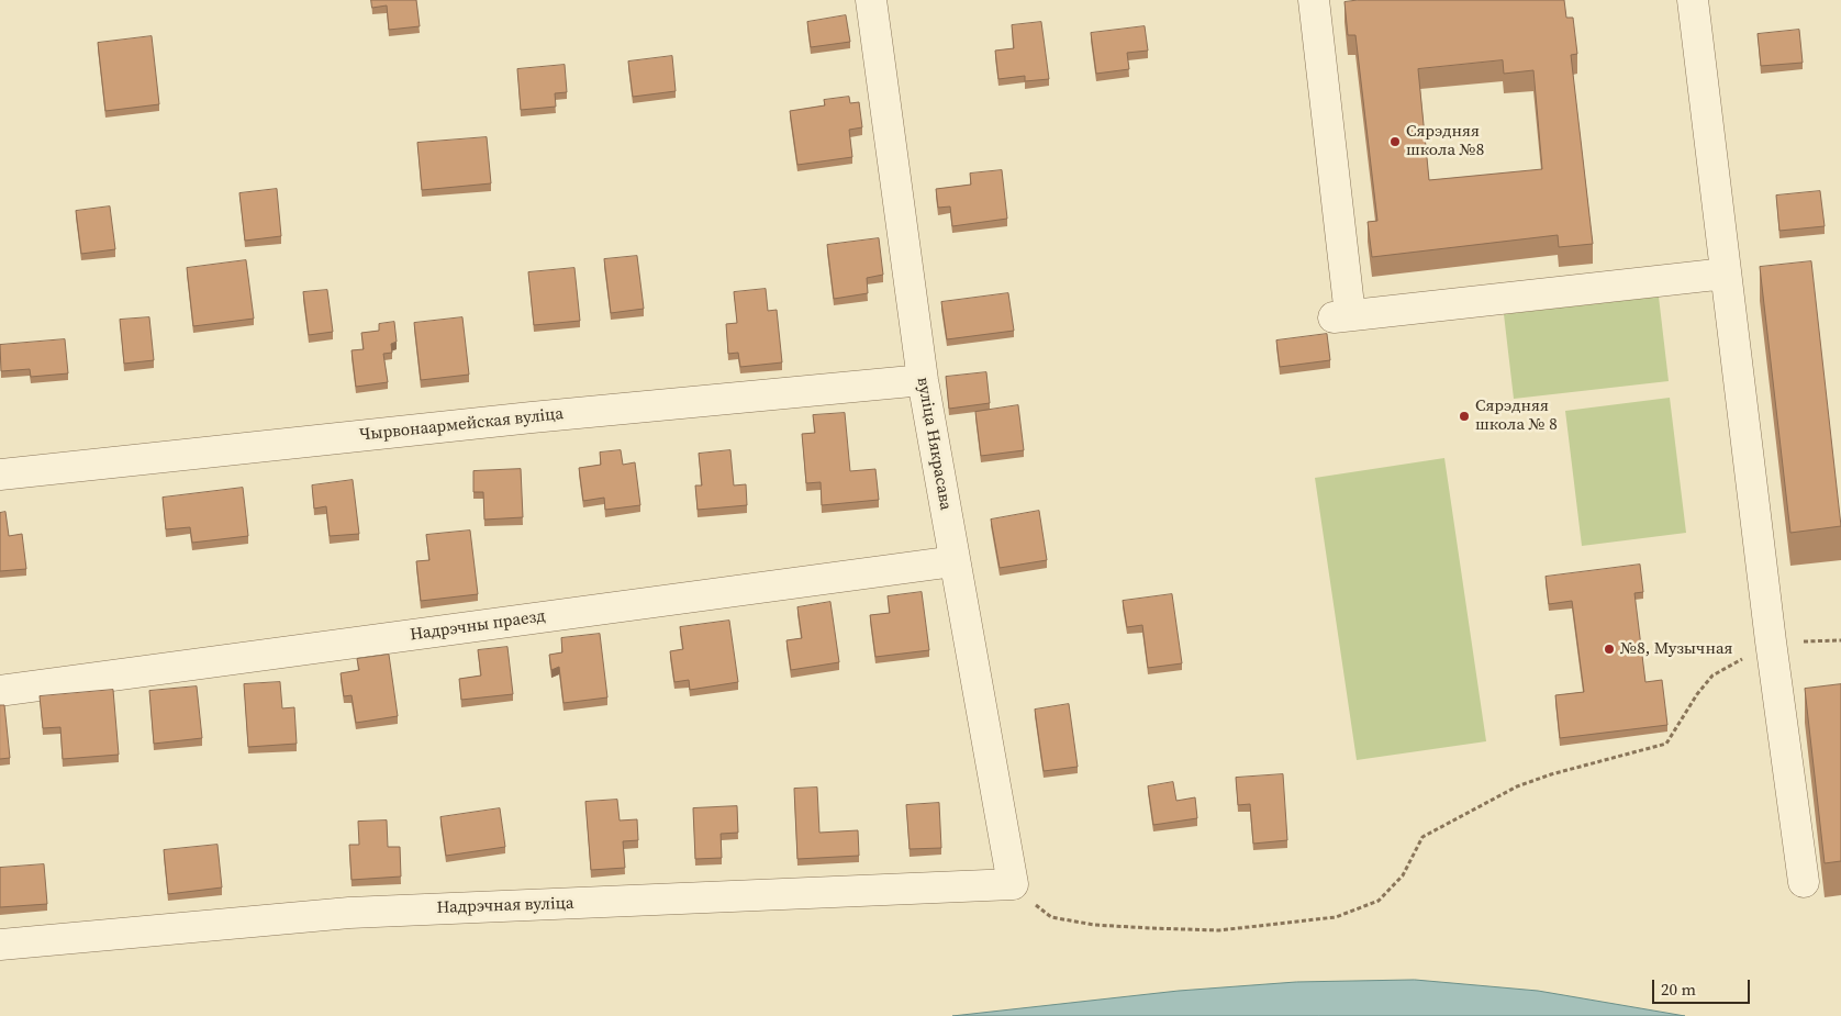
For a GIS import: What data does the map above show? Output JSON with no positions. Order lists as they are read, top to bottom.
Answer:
{
  "streets": {
    "street": [
      "Чырвонаармейская вуліца",
      "вуліца Някрасава",
      "Надрэчны праезд",
      "Надрэчная вуліца"
    ]
  },
  "crossings": [
    ["Чырвонаармейская вуліца", "вуліца Някрасава"],
    ["вуліца Някрасава", "Надрэчны праезд"],
    ["вуліца Някрасава", "Надрэчная вуліца"]
  ],
  "places": ["Сярэдняя школа №8", "Сярэдняя школа № 8", "№8, Музычная"],
  "scale_bar": "20 m"
}
